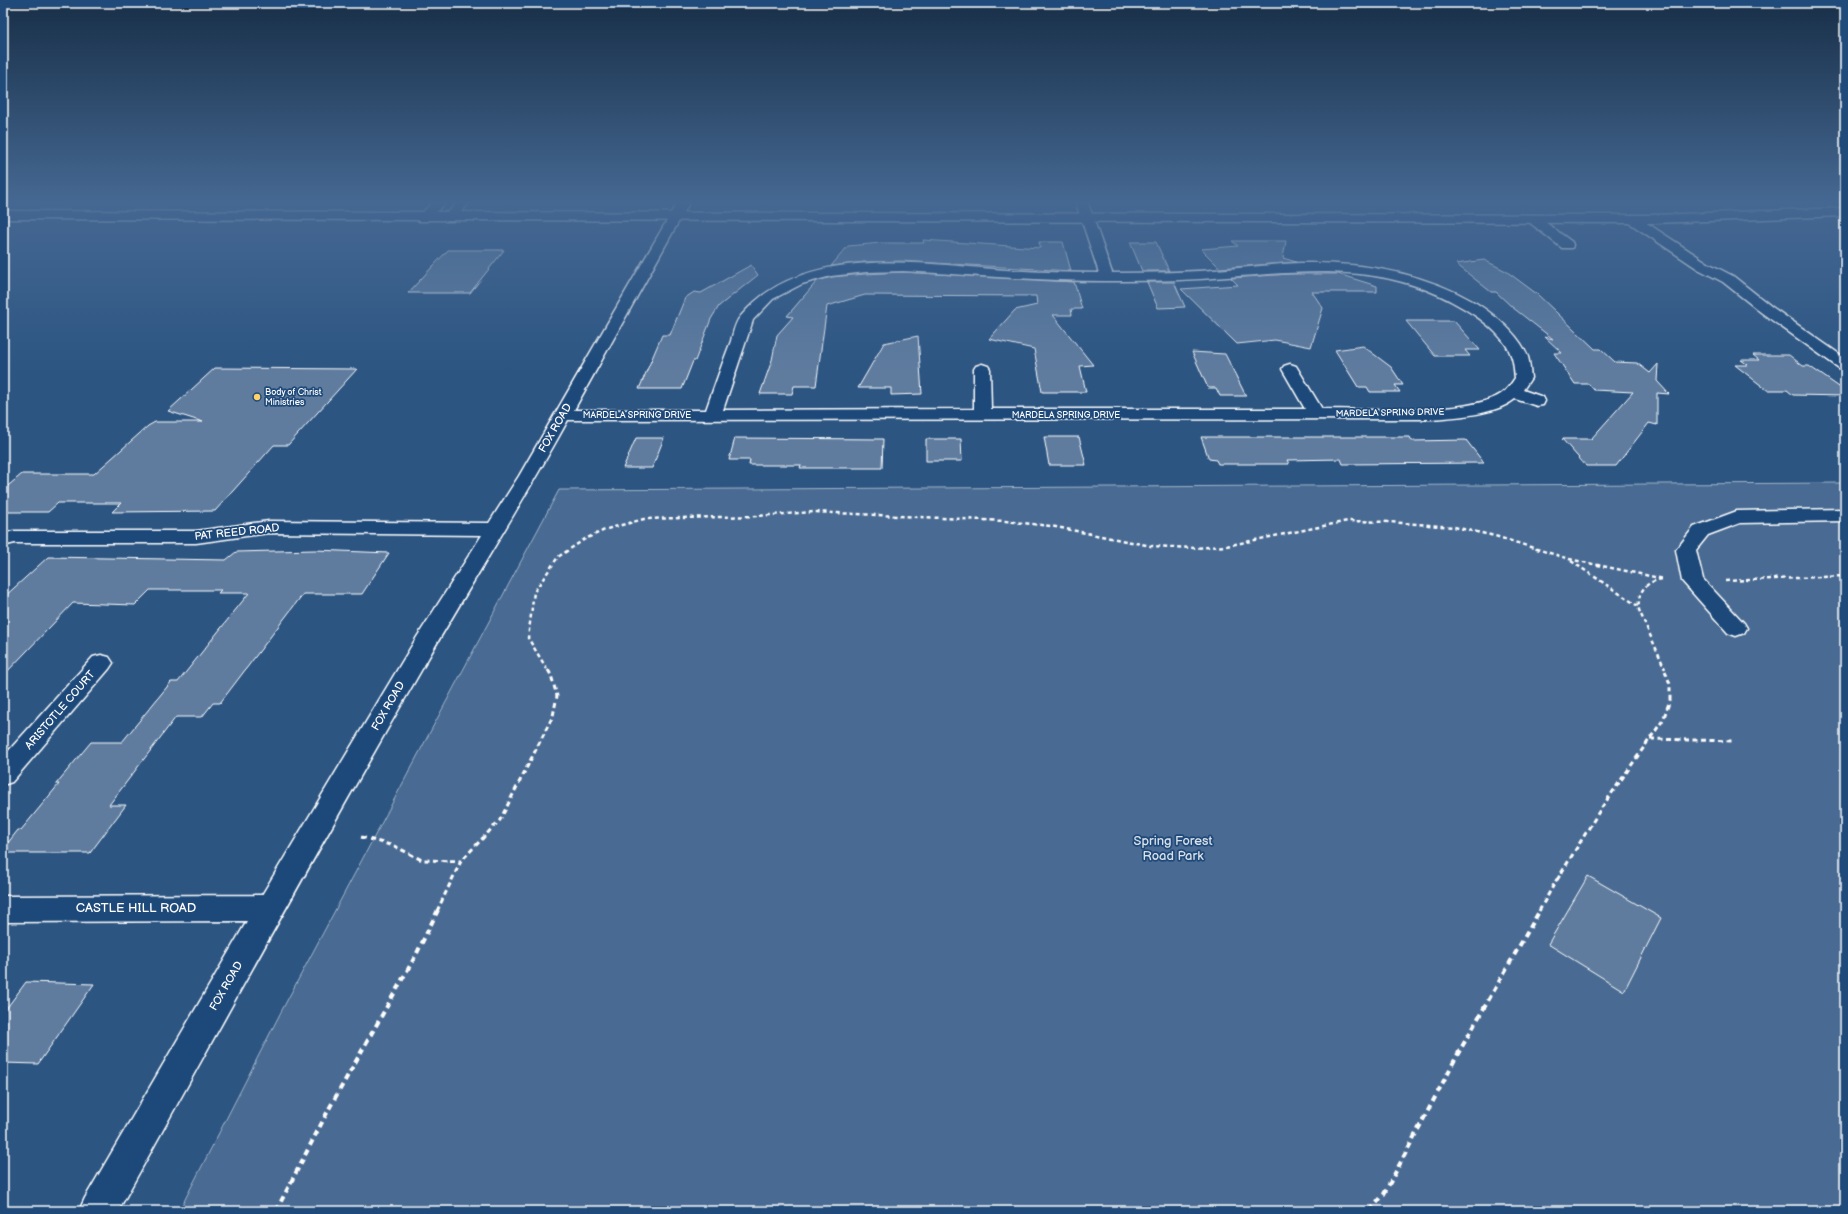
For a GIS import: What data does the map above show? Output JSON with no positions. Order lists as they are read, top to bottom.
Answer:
{
  "streets": {
    "street": [
      "MARDELA SPRING DRIVE",
      "FOX ROAD",
      "PAT REED ROAD",
      "ARISTOTLE COURT",
      "CASTLE HILL ROAD"
    ]
  },
  "crossings": [
    ["MARDELA SPRING DRIVE", "FOX ROAD"],
    ["FOX ROAD", "PAT REED ROAD"],
    ["FOX ROAD", "CASTLE HILL ROAD"]
  ],
  "parks": ["Spring Forest Road Park"],
  "places": ["Body of Christ Ministries"]
}
